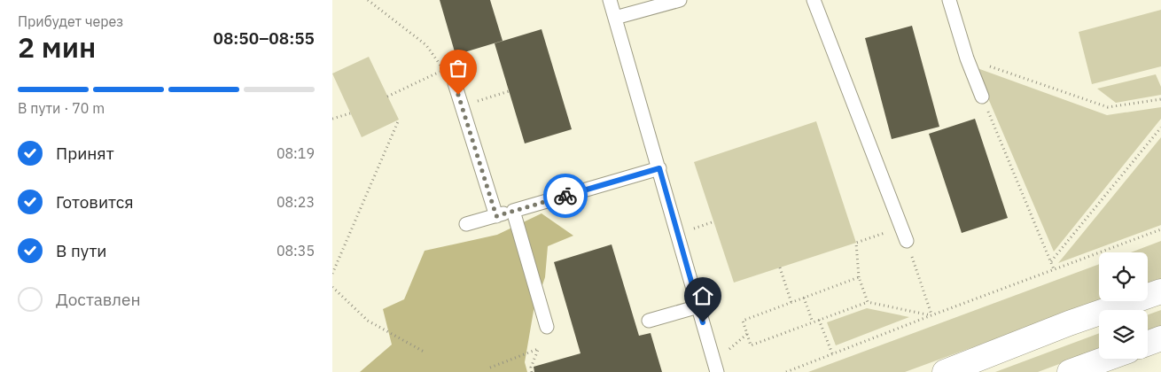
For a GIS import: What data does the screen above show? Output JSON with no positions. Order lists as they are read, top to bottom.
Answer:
{
  "page": {
    "heading": ["2 мин", "Прибудет через", "08:50–08:55"],
    "bar": "В пути · 70 m",
    "list": [
      ["Принят", "08:19"],
      ["Готовится", "08:23"],
      ["В пути", "08:35"],
      "Доставлен"
    ]
  }
}
